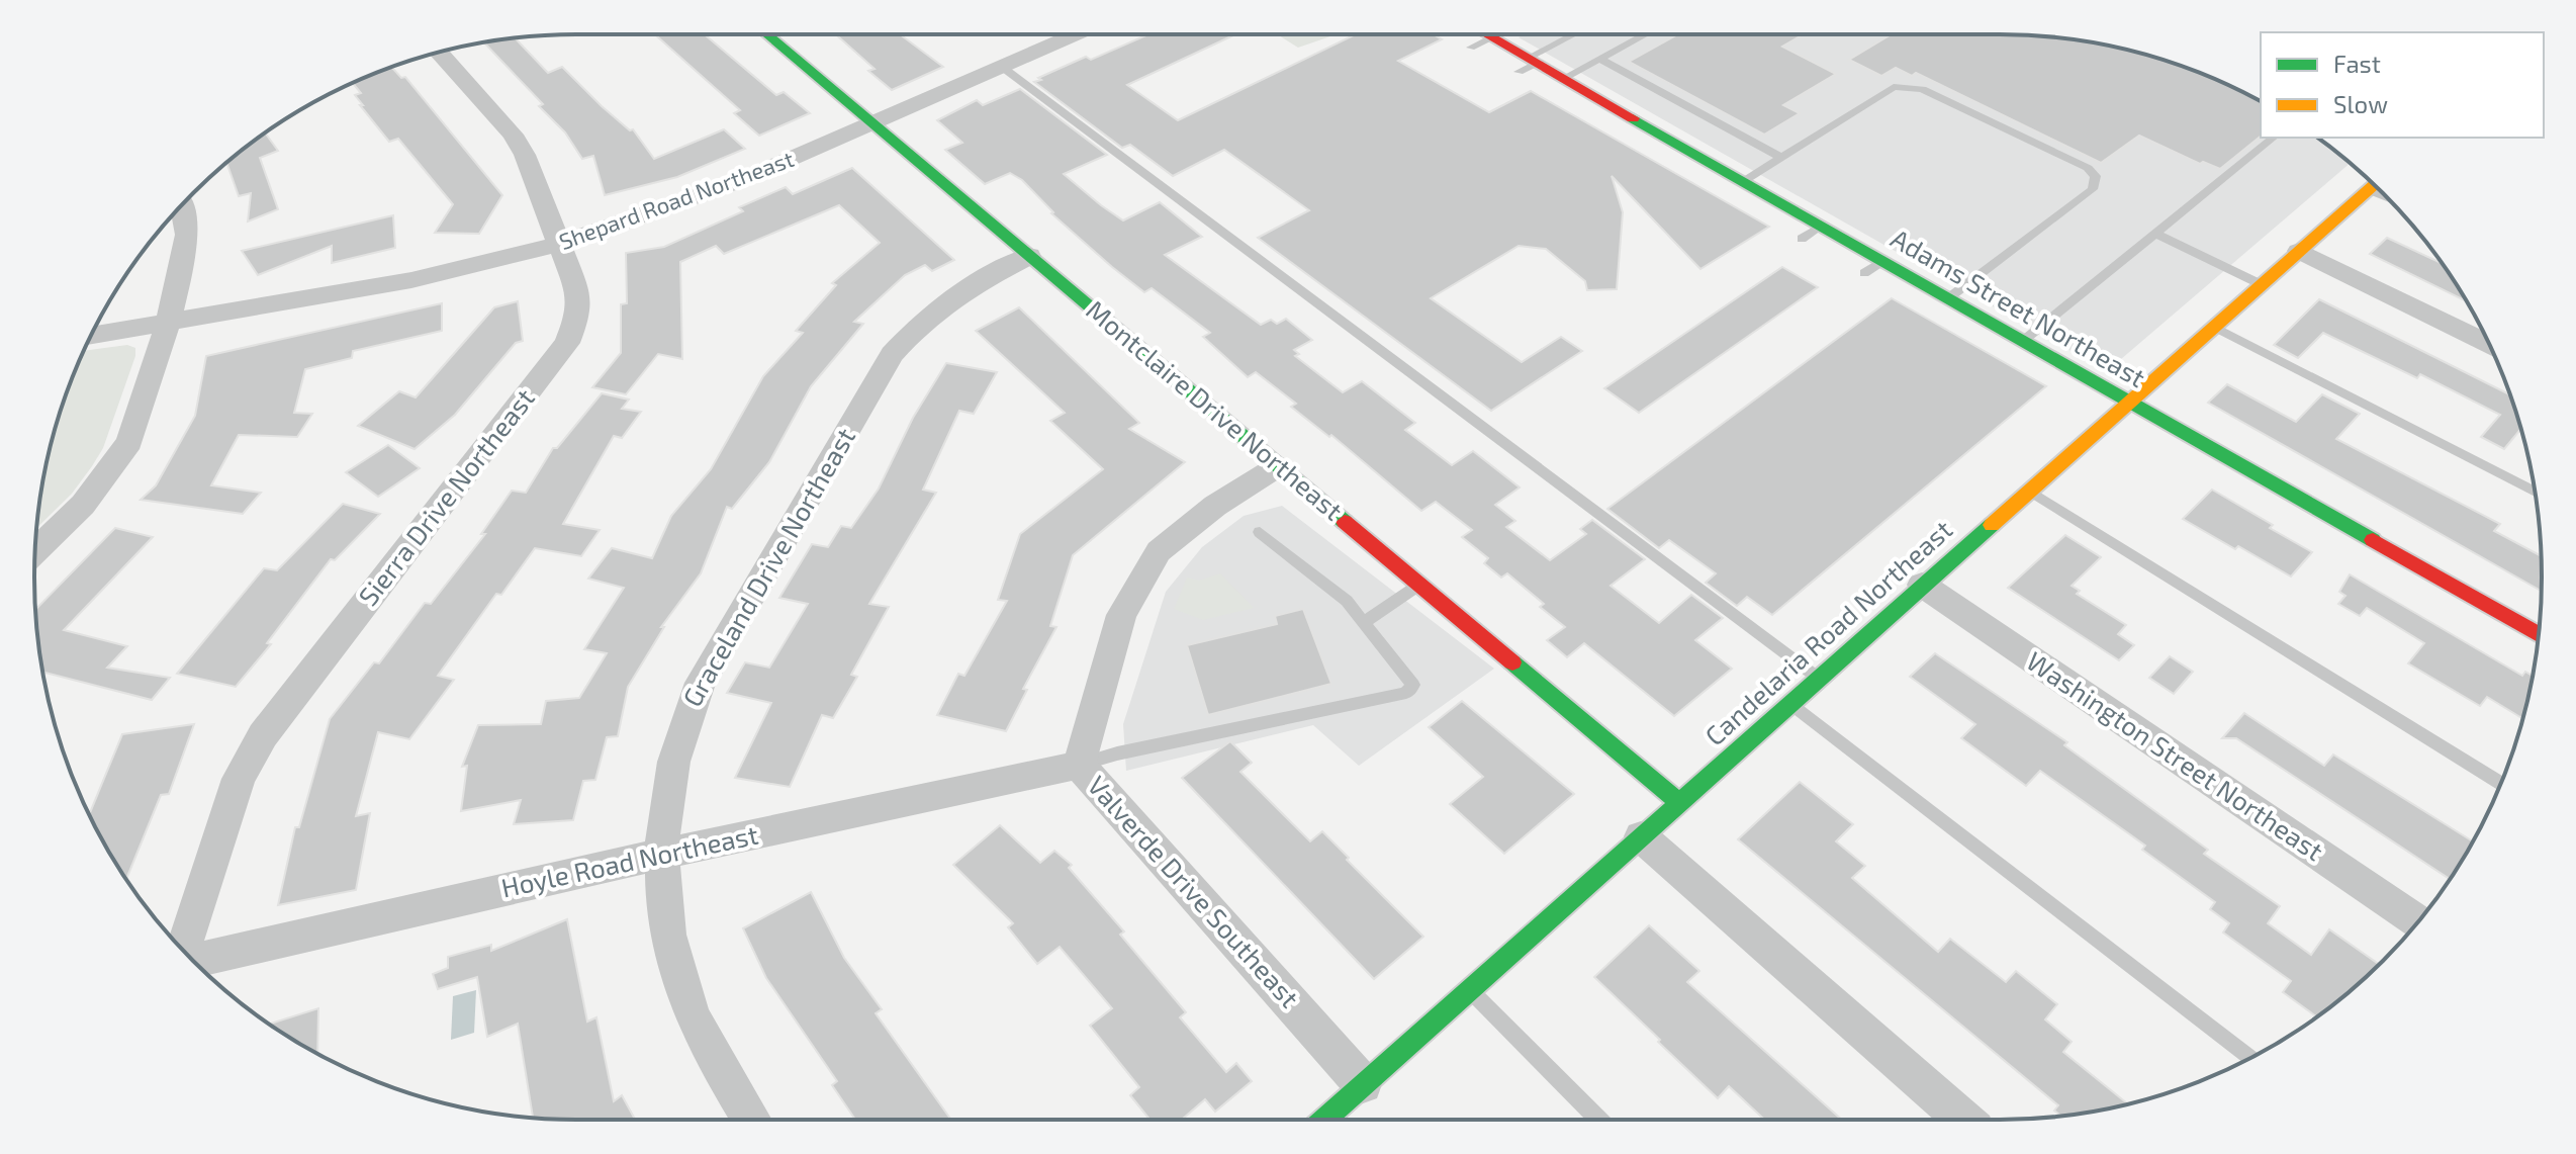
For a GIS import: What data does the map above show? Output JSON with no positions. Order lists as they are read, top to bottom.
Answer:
{
  "streets": {
    "street": [
      "Shepard Road Northeast",
      "Adams Street Northeast",
      "Montclaire Drive Northeast",
      "Sierra Drive Northeast",
      "Graceland Drive Northeast",
      "Candelaria Road Northeast",
      "Washington Street Northeast",
      "Hoyle Road Northeast",
      "Valverde Drive Southeast"
    ]
  },
  "crossings": [
    ["Shepard Road Northeast", "Montclaire Drive Northeast"],
    ["Shepard Road Northeast", "Sierra Drive Northeast"],
    ["Adams Street Northeast", "Candelaria Road Northeast"],
    ["Montclaire Drive Northeast", "Graceland Drive Northeast"],
    ["Montclaire Drive Northeast", "Candelaria Road Northeast"],
    ["Montclaire Drive Northeast", "Valverde Drive Southeast"],
    ["Graceland Drive Northeast", "Hoyle Road Northeast"],
    ["Candelaria Road Northeast", "Washington Street Northeast"],
    ["Candelaria Road Northeast", "Valverde Drive Southeast"],
    ["Hoyle Road Northeast", "Valverde Drive Southeast"]
  ],
  "legend": ["Fast", "Slow"]
}
